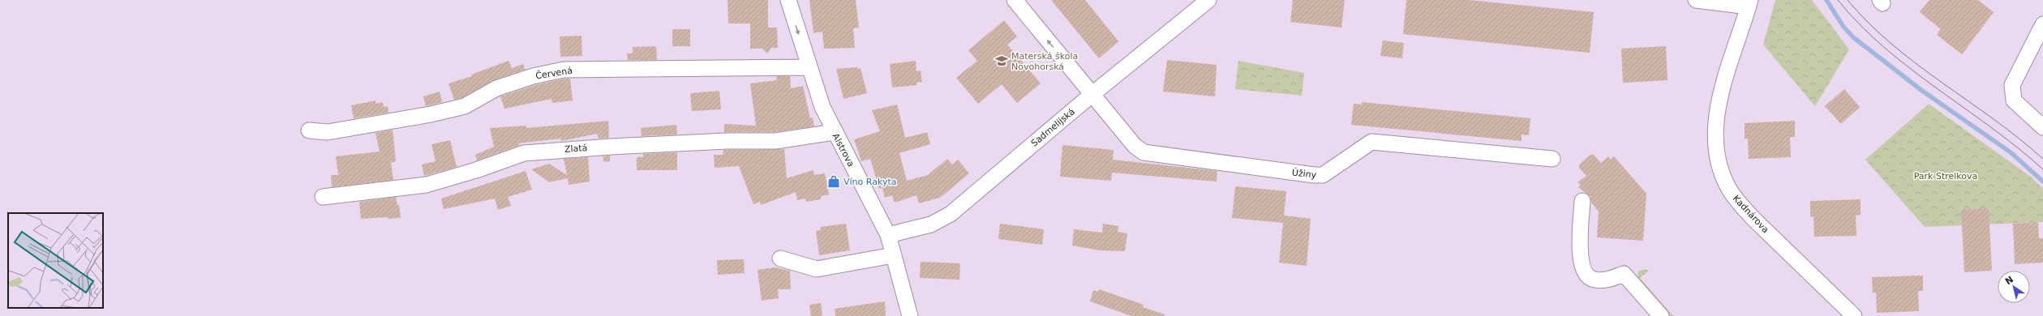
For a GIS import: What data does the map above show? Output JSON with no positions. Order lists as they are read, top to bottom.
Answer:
{
  "streets": {
    "street": [
      "Červená",
      "Sadmelijská",
      "Zlatá",
      "Alstrova",
      "Úžiny",
      "Kadnárova"
    ]
  },
  "crossings": [
    ["Červená", "Alstrova"],
    ["Sadmelijská", "Alstrova"],
    ["Sadmelijská", "Úžiny"],
    ["Zlatá", "Alstrova"]
  ],
  "parks": ["Park Strelkova"],
  "places": {
    "school or university": ["Materská škola Novohorská"],
    "shop": ["Víno Rakyta"]
  },
  "north": "top left"
}
